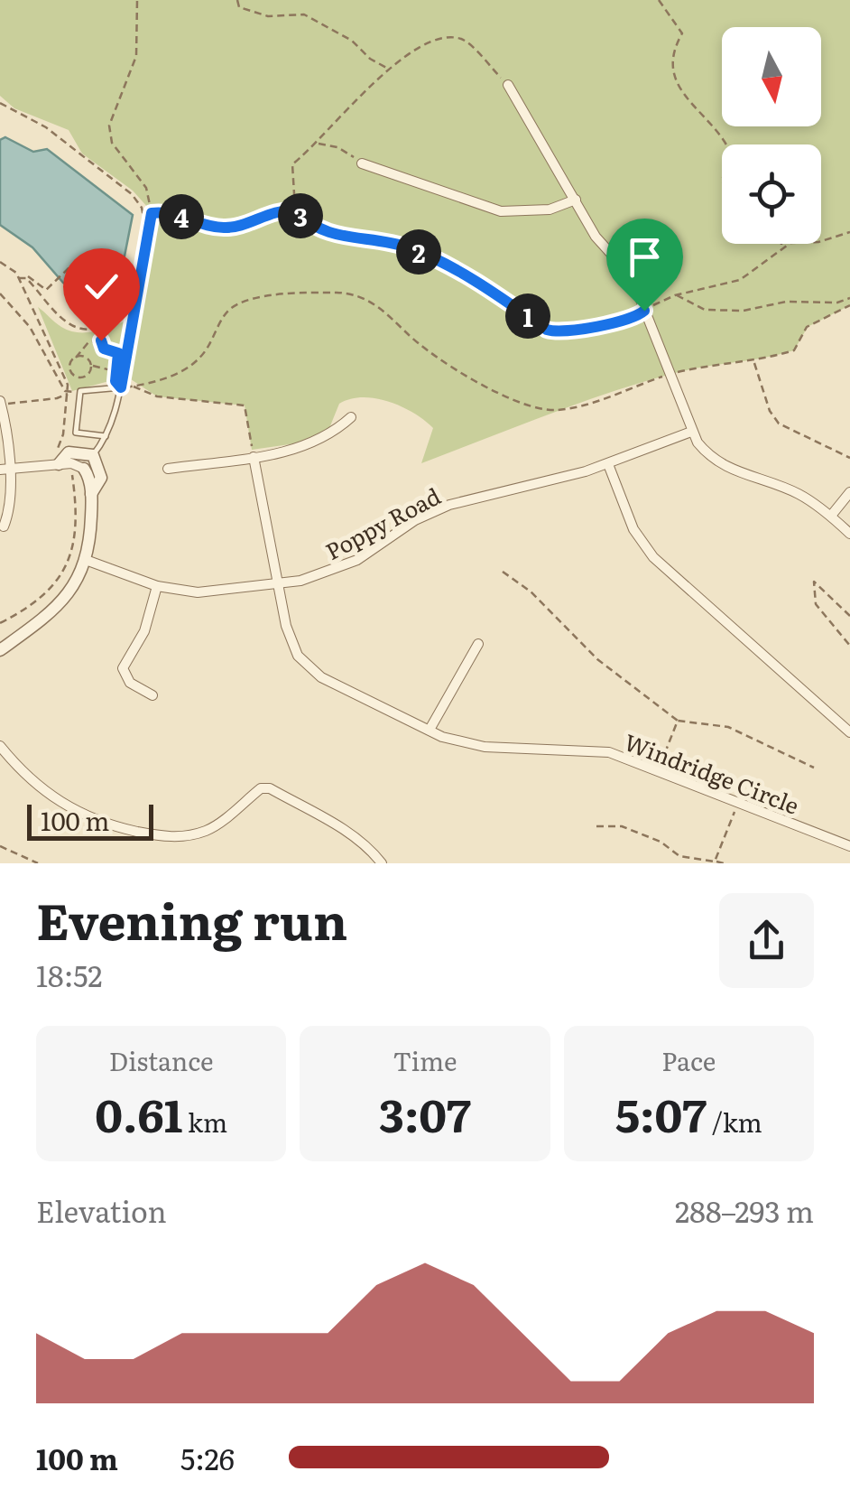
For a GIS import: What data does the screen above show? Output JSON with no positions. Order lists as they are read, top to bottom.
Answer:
{
  "streets": {
    "street": ["Poppy Road", "Windridge Circle"]
  },
  "crossings": [
    ["Poppy Road", "Windridge Circle"]
  ],
  "scale_bar": "100 m",
  "north": "bottom",
  "page": {
    "pins": [
      "3",
      "4",
      "2",
      "1"
    ],
    "scale": "100 m",
    "heading": ["Evening run", "18:52"],
    "stats": [
      ["Distance", "0.61 km"],
      ["Time", "3:07"],
      ["Pace", "5:07 /km"]
    ],
    "chart": ["Elevation", "288–293 m"],
    "list": [
      {
        "name": "100 m",
        "note": "5:26"
      }
    ]
  }
}
